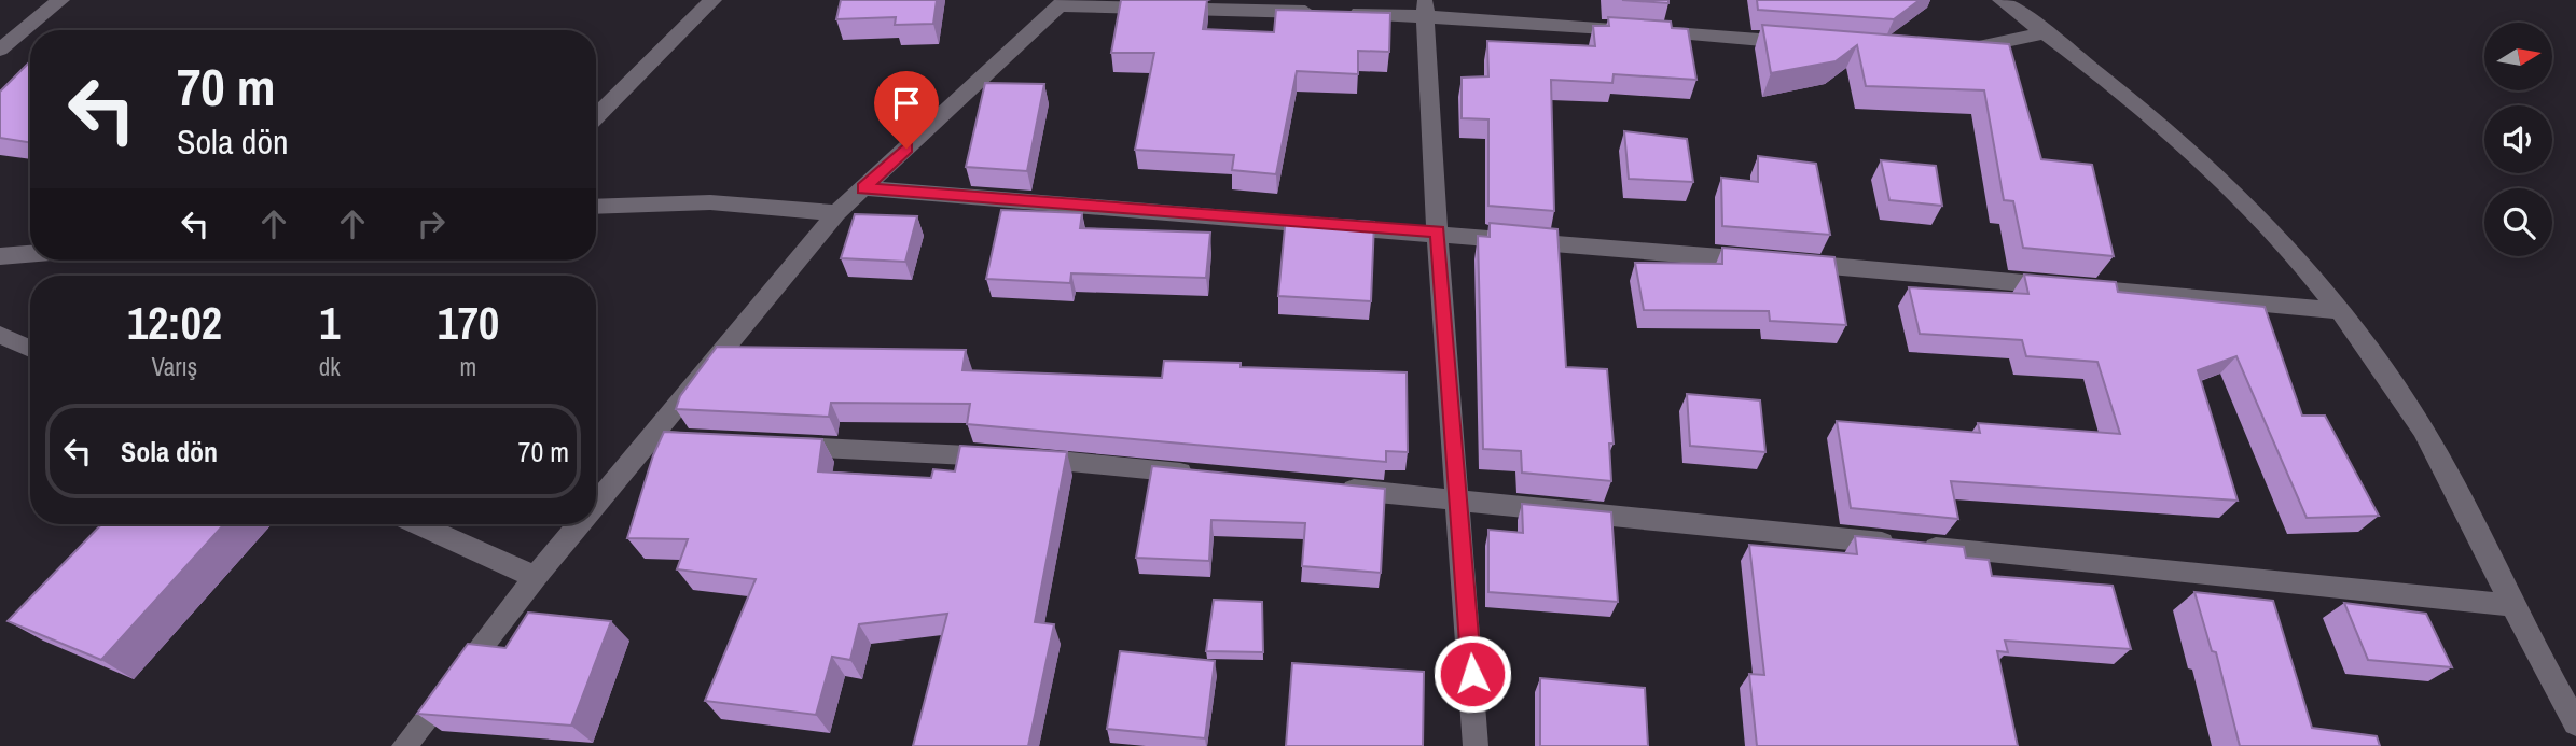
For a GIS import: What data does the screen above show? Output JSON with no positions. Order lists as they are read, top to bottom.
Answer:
{
  "north": "right",
  "page": {
    "turn": ["70 m", "Sola dön"],
    "eta": [
      "12:02",
      "Varış",
      "1",
      "dk",
      "170",
      "m"
    ],
    "list": [
      {
        "name": "Sola dön",
        "value": "70 m"
      }
    ]
  }
}
